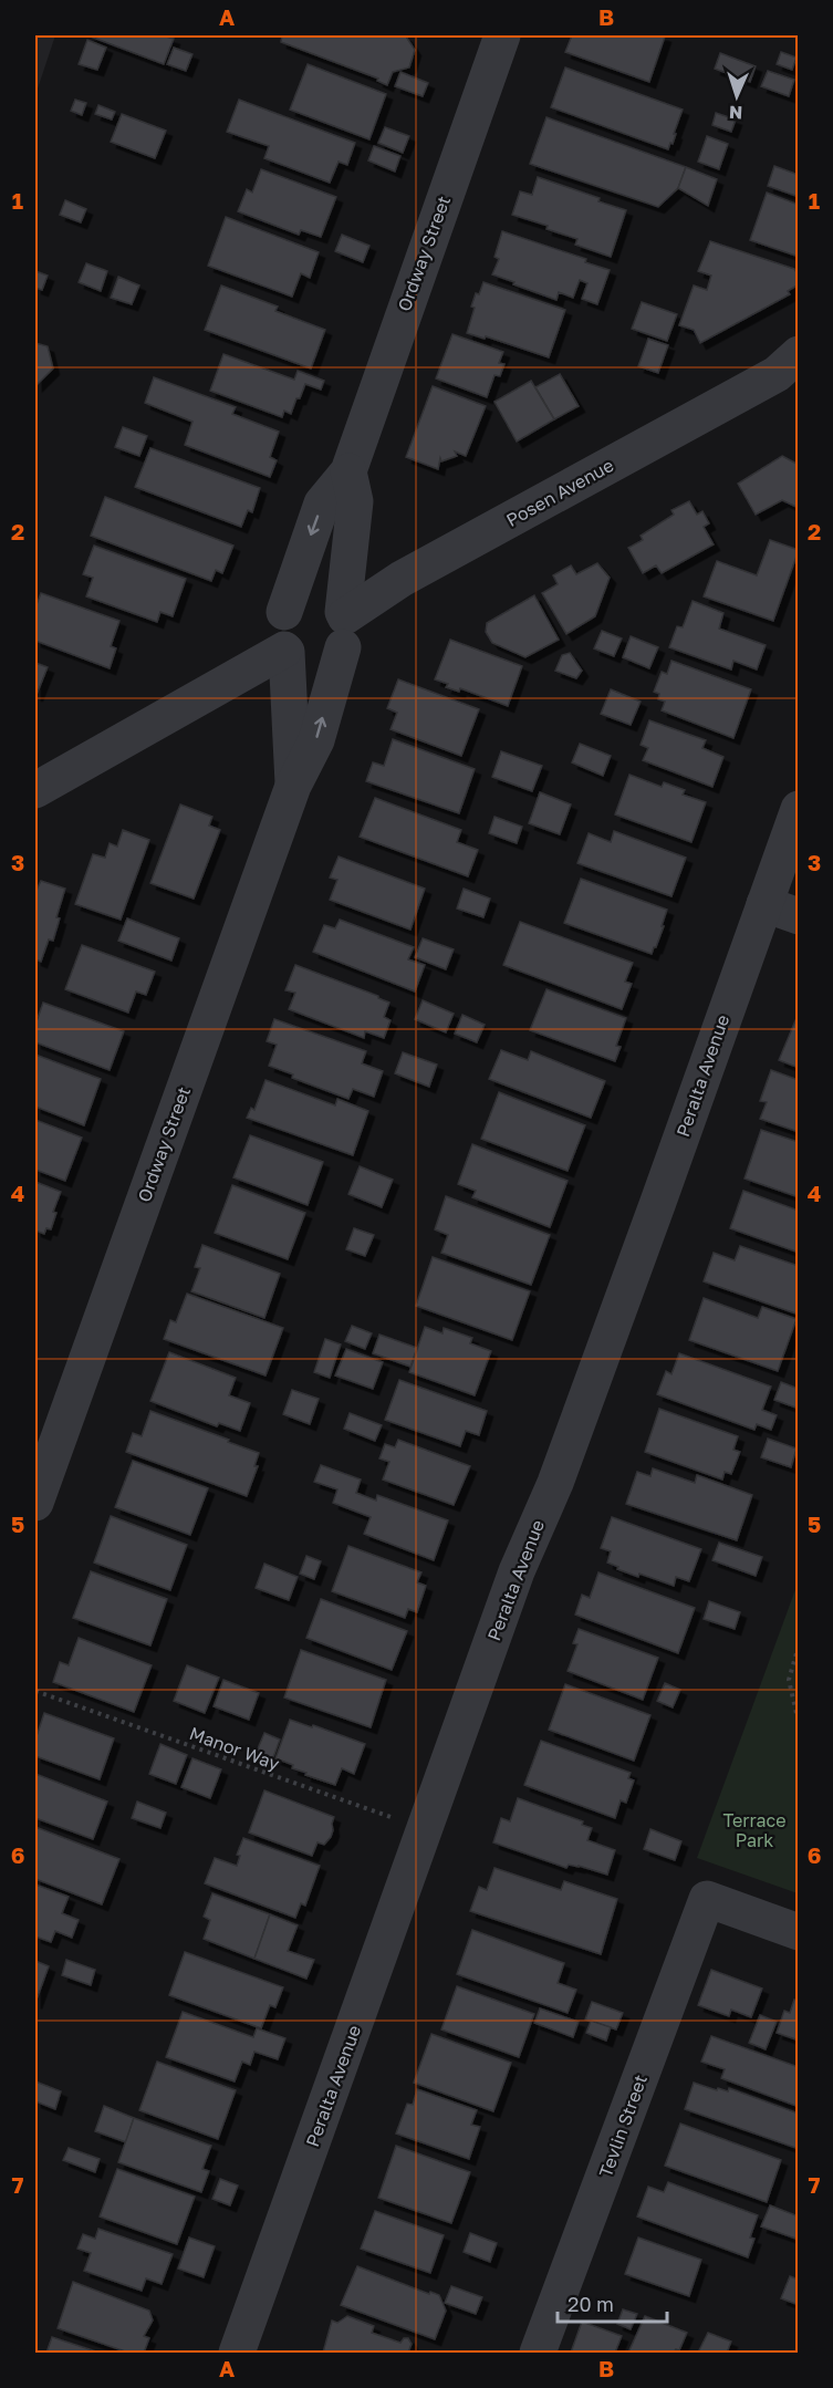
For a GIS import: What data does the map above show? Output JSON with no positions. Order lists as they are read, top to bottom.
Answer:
{
  "streets": {
    "street": [
      "Ordway Street",
      "Posen Avenue",
      "Peralta Avenue",
      "Tevlin Street"
    ],
    "path": ["Manor Way"]
  },
  "crossings": [
    ["Ordway Street", "Posen Avenue"],
    ["Peralta Avenue", "Manor Way"]
  ],
  "parks": ["Terrace Park"],
  "scale_bar": "20 m",
  "north": "bottom",
  "grid": {
    "columns": ["A", "B"],
    "rows": [
      "1",
      "2",
      "3",
      "4",
      "5",
      "6",
      "7"
    ]
  }
}
